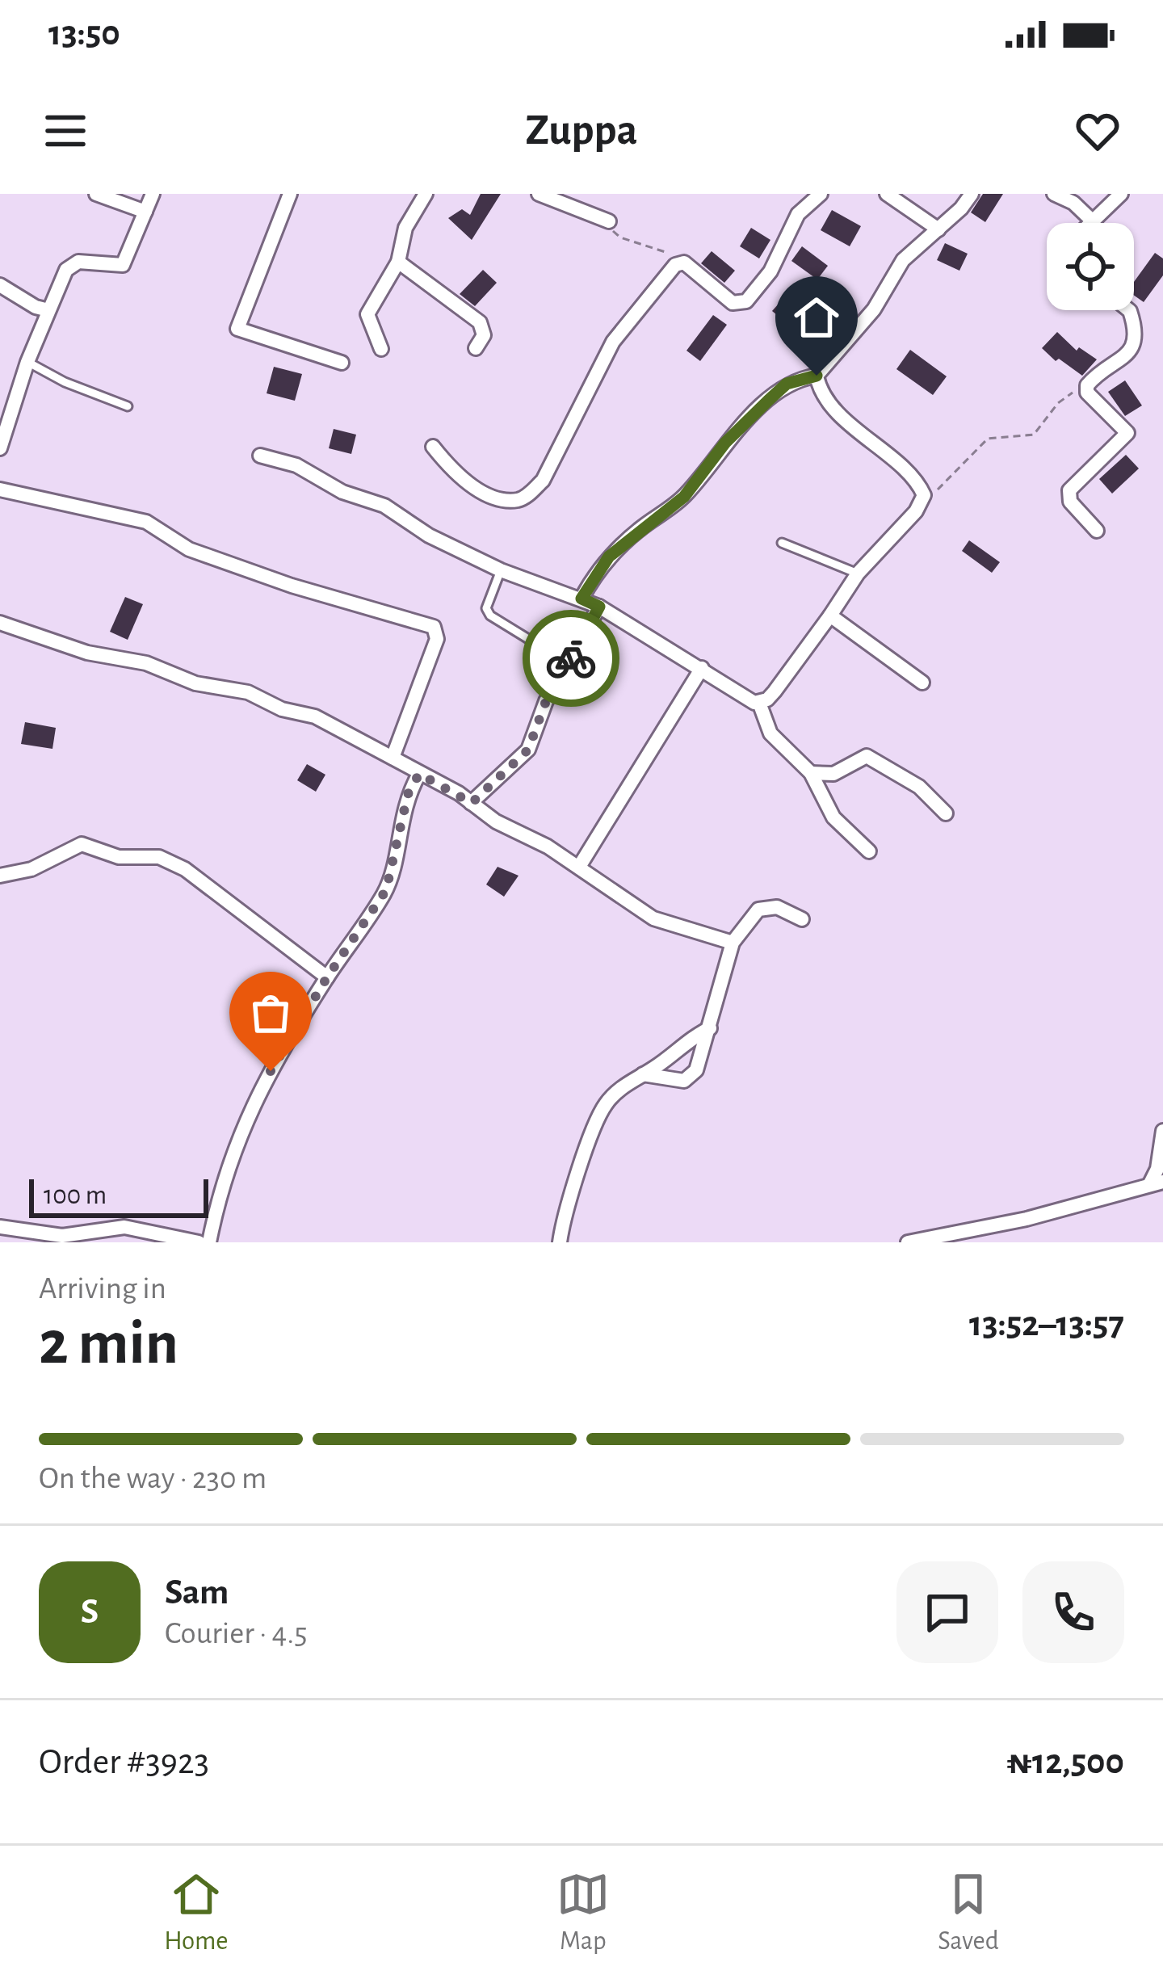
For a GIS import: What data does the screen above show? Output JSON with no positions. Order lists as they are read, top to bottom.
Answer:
{
  "scale_bar": "100 m",
  "page": {
    "status": "13:50",
    "header": "Zuppa",
    "scale": "100 m",
    "heading": ["2 min", "Arriving in", "13:52–13:57"],
    "panel": [
      "Sam",
      "Courier · 4.5",
      "Order #3923",
      "₦12,500"
    ],
    "bar": "On the way · 230 m",
    "round": "S",
    "tabs": ["Home", "Map", "Saved"]
  }
}
